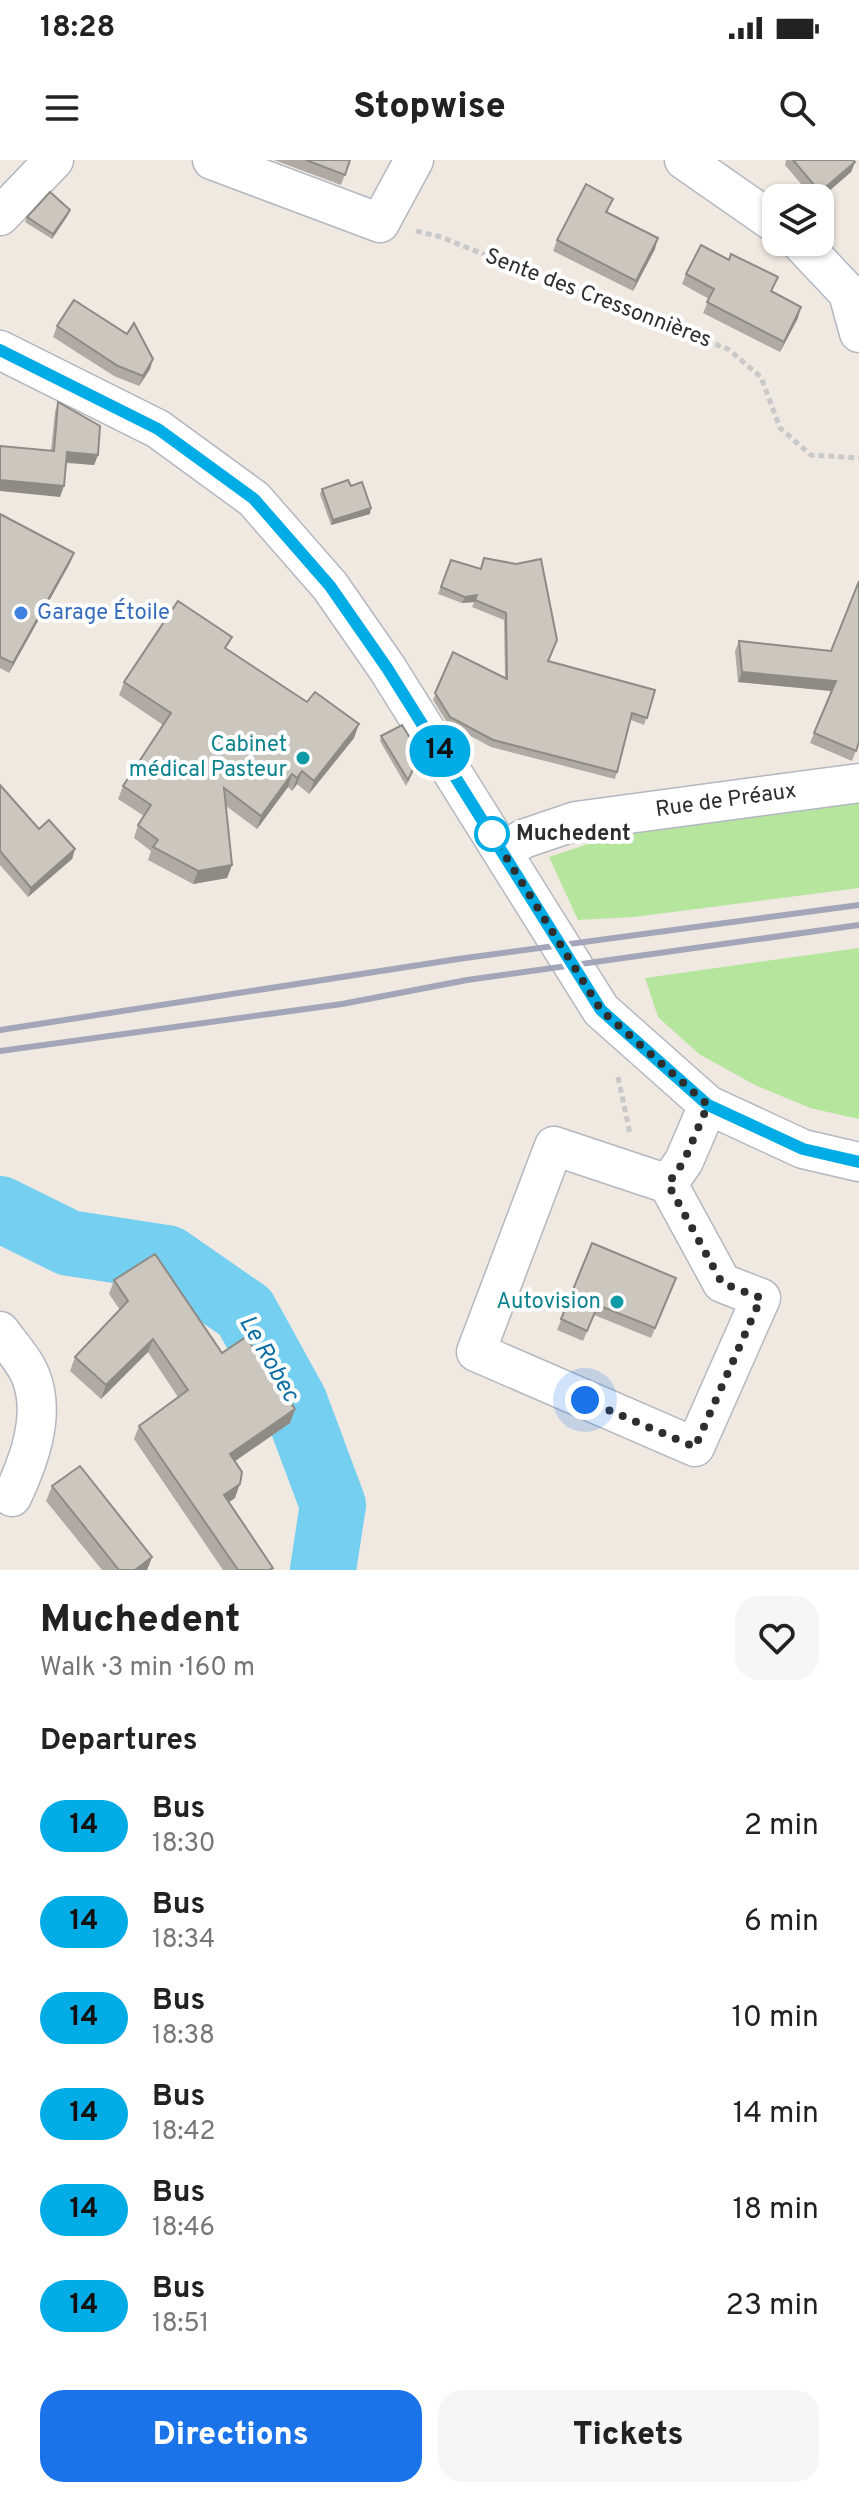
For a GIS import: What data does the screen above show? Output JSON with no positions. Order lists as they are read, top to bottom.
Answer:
{
  "streets": {
    "street": ["Rue de Préaux"],
    "path": ["Sente des Cressonnières"]
  },
  "water": ["Le Robec"],
  "places": [
    "Garage Étoile",
    "Cabinet médical Pasteur",
    "Muchedent",
    "Autovision"
  ],
  "lines": ["bus line 14"],
  "page": {
    "status": "18:28",
    "header": "Stopwise",
    "on_map": "14",
    "heading": [
      ["Muchedent", "Walk · 3 min · 160 m"],
      "Departures"
    ],
    "list": [
      {
        "mark": "14",
        "name": "Bus",
        "note": "18:30",
        "value": "2 min"
      },
      {
        "mark": "14",
        "name": "Bus",
        "note": "18:34",
        "value": "6 min"
      },
      {
        "mark": "14",
        "name": "Bus",
        "note": "18:38",
        "value": "10 min"
      },
      {
        "mark": "14",
        "name": "Bus",
        "note": "18:42",
        "value": "14 min"
      },
      {
        "mark": "14",
        "name": "Bus",
        "note": "18:46",
        "value": "18 min"
      },
      {
        "mark": "14",
        "name": "Bus",
        "note": "18:51",
        "value": "23 min"
      }
    ],
    "buttons": ["Directions", "Tickets"]
  }
}
